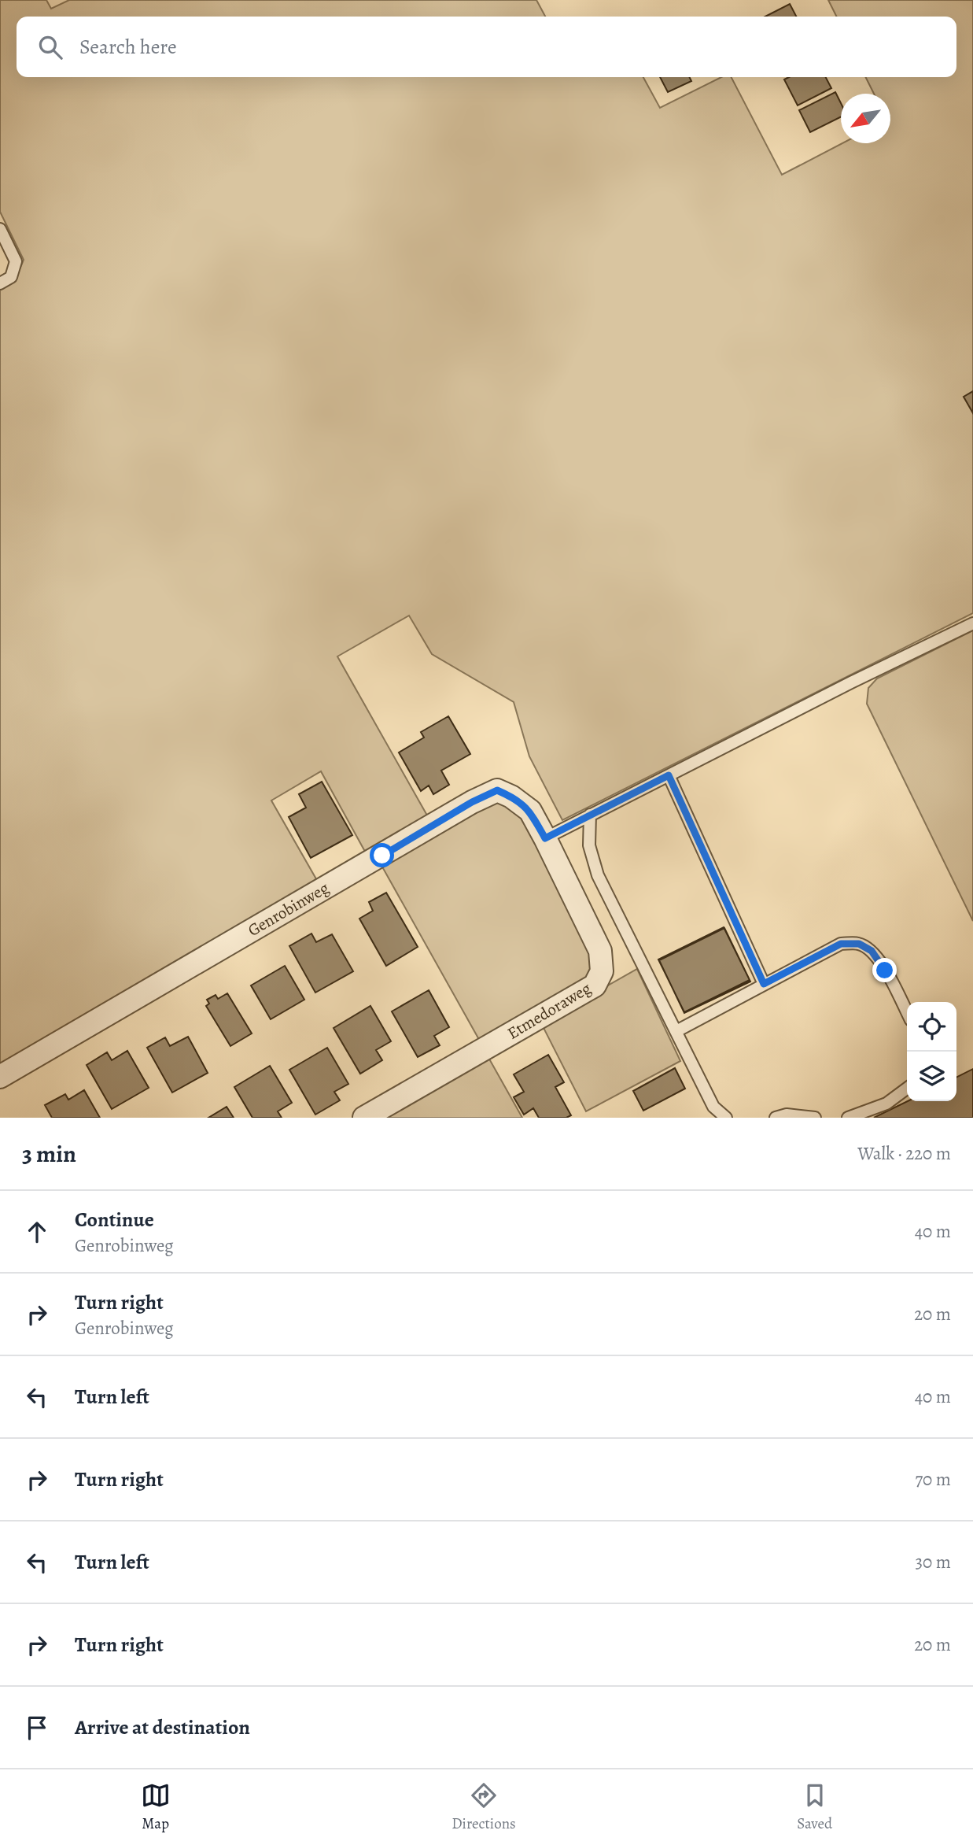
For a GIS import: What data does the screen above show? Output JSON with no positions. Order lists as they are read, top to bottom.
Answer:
{
  "streets": {
    "street": ["Genrobinweg", "Etmedoraweg"]
  },
  "crossings": [
    ["Genrobinweg", "Etmedoraweg"]
  ],
  "north": "bottom left",
  "page": {
    "search": "Search here",
    "heading": ["3 min", "Walk · 220 m"],
    "list": [
      ["Continue", "Genrobinweg", "40 m"],
      ["Turn right", "Genrobinweg", "20 m"],
      ["Turn left", "40 m"],
      ["Turn right", "70 m"],
      ["Turn left", "30 m"],
      ["Turn right", "20 m"],
      "Arrive at destination"
    ],
    "nav": ["Map", "Directions", "Saved"]
  }
}
